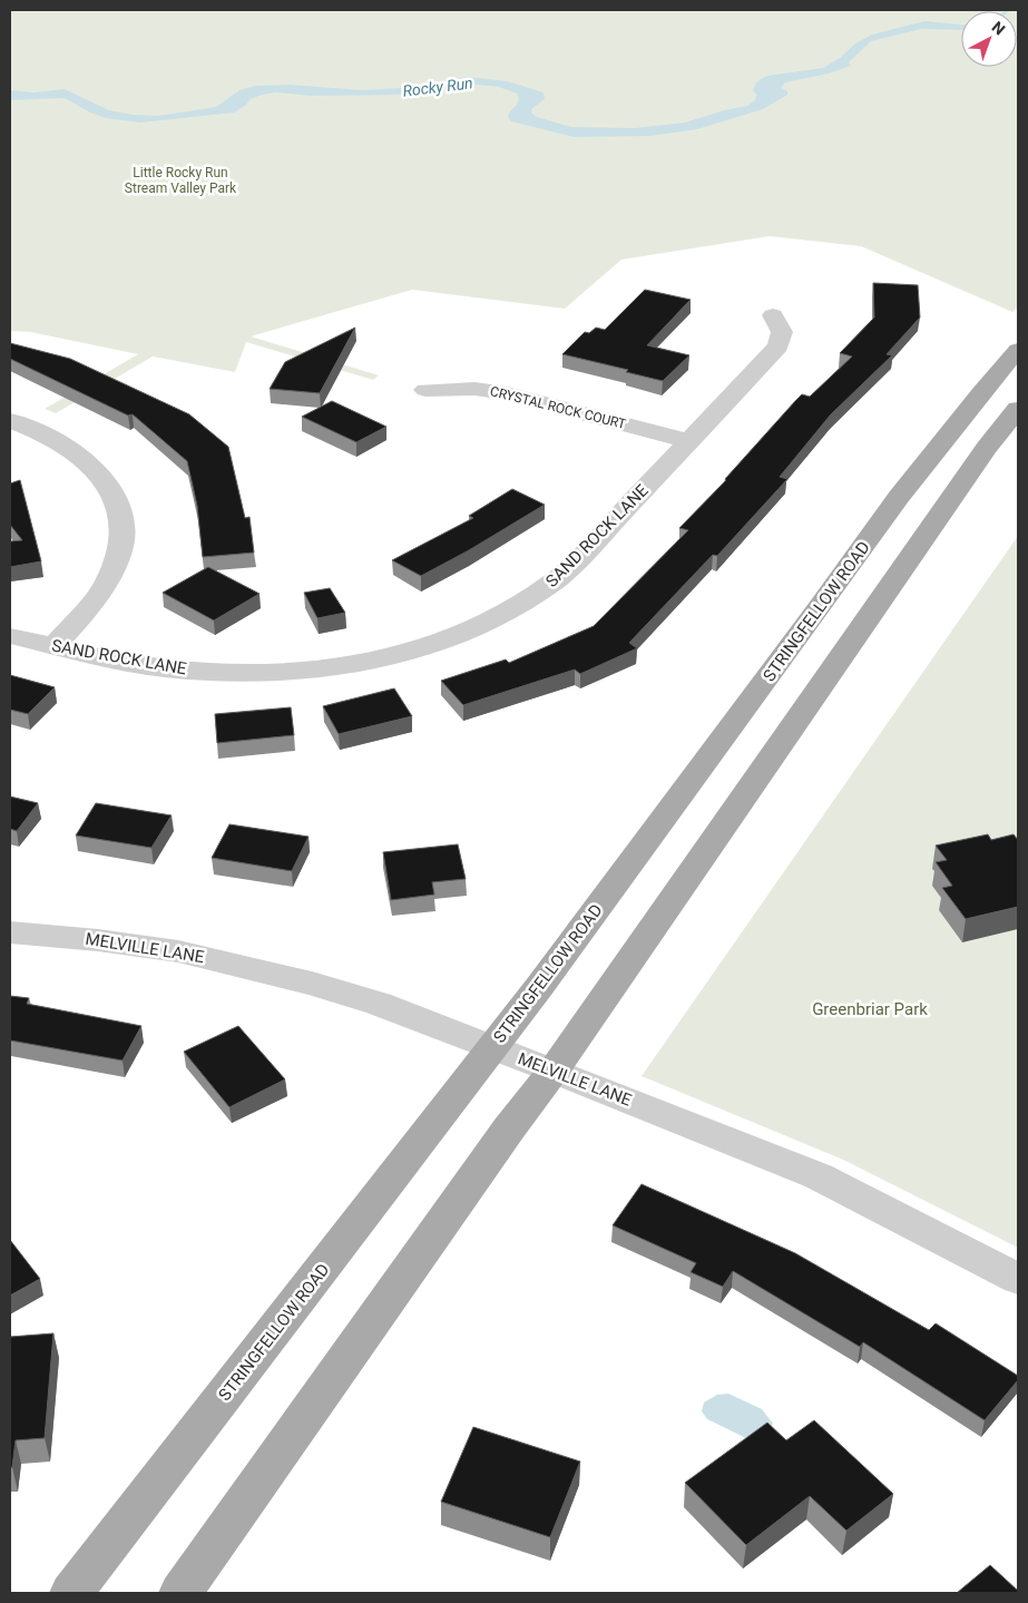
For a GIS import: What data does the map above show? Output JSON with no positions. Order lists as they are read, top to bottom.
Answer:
{
  "streets": {
    "main road": ["STRINGFELLOW ROAD"],
    "street": ["CRYSTAL ROCK COURT", "SAND ROCK LANE", "MELVILLE LANE"]
  },
  "crossings": [
    ["CRYSTAL ROCK COURT", "SAND ROCK LANE"],
    ["STRINGFELLOW ROAD", "MELVILLE LANE"]
  ],
  "water": ["Rocky Run"],
  "parks": ["Little Rocky Run Stream Valley Park", "Greenbriar Park"],
  "north": "top right"
}
